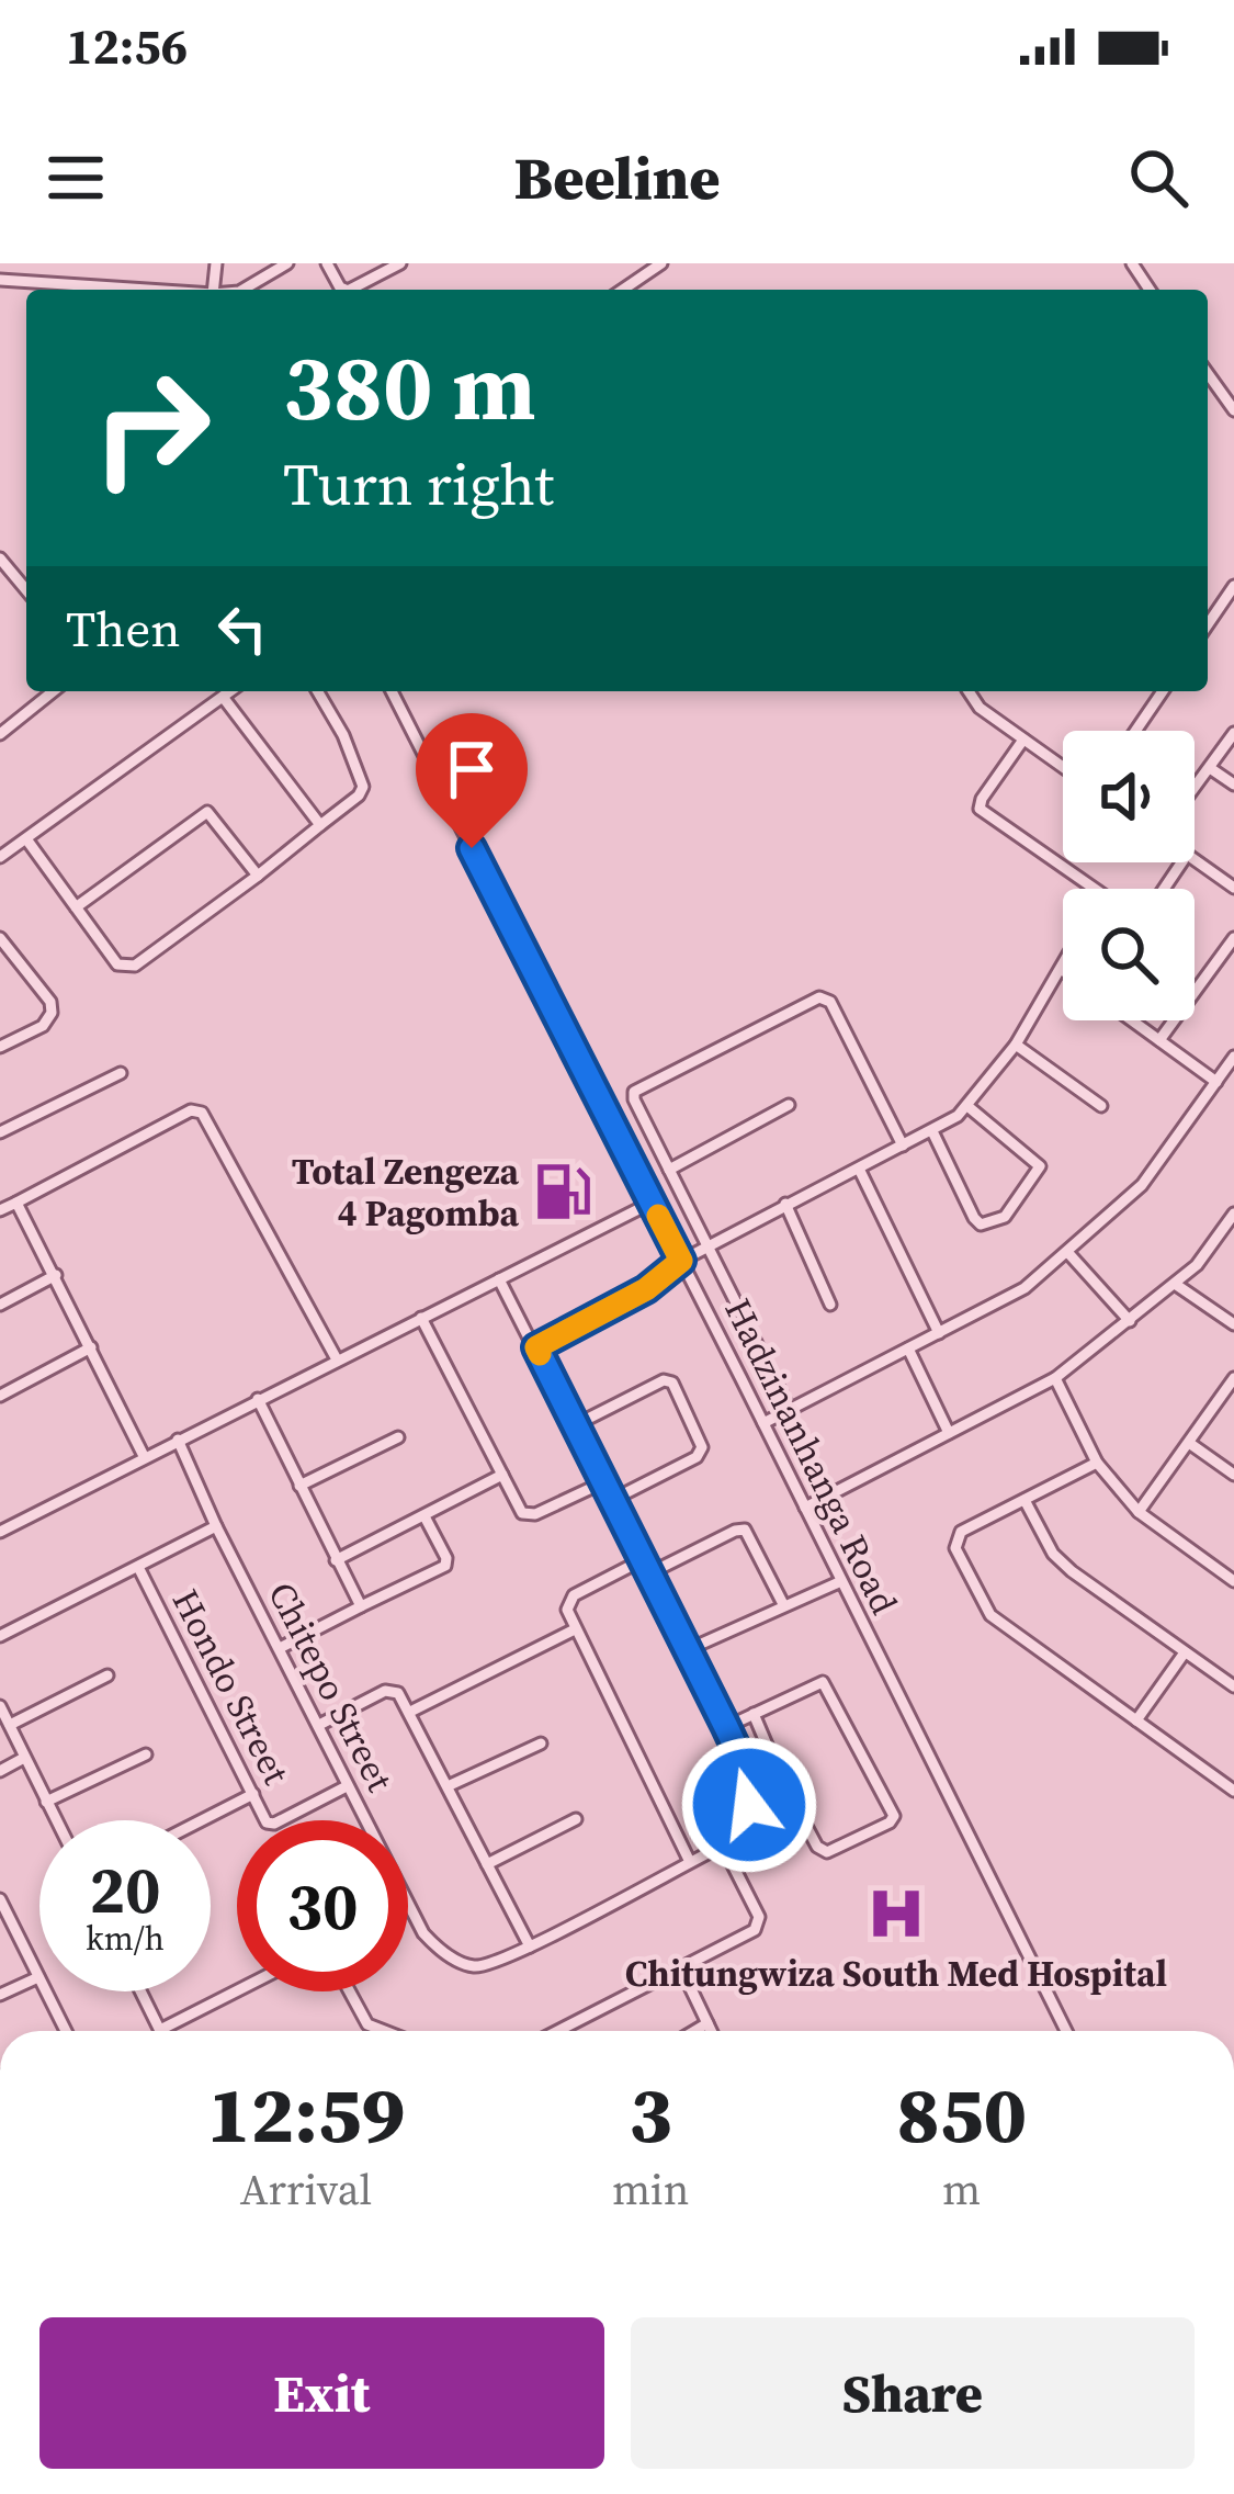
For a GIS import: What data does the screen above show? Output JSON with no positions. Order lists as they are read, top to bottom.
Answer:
{
  "streets": {
    "street": ["Hadzinanhanga Road", "Hondo Street", "Chitepo Street"]
  },
  "crossings": [
    ["Hondo Street", "Chitepo Street"]
  ],
  "places": {
    "fuel station": ["Total Zengeza 4 Pagomba"],
    "hospital": ["Chitungwiza South Med Hospital"]
  },
  "page": {
    "status": "12:56",
    "header": "Beeline",
    "turn": ["380 m", "Turn right"],
    "then": "Then",
    "speed": "20 km/h",
    "limit": "30",
    "eta": [
      "12:59",
      "Arrival",
      "3",
      "min",
      "850",
      "m"
    ],
    "buttons": ["Exit", "Share"]
  }
}
